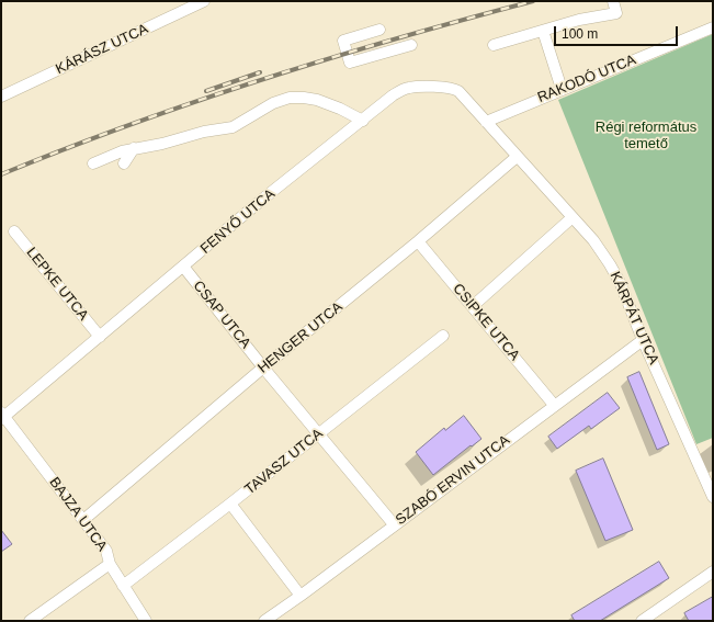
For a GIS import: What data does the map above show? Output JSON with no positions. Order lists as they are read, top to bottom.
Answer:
{
  "streets": {
    "street": [
      "KÁRÁSZ UTCA",
      "RAKODÓ UTCA",
      "FENYŐ UTCA",
      "LEPKE UTCA",
      "CSAP UTCA",
      "KÁRPÁT UTCA",
      "CSIPKE UTCA",
      "HENGER UTCA",
      "TAVASZ UTCA",
      "SZABÓ ERVIN UTCA",
      "BAJZA UTCA"
    ]
  },
  "crossings": [
    ["RAKODÓ UTCA", "FENYŐ UTCA"],
    ["RAKODÓ UTCA", "KÁRPÁT UTCA"],
    ["FENYŐ UTCA", "LEPKE UTCA"],
    ["FENYŐ UTCA", "CSAP UTCA"],
    ["FENYŐ UTCA", "KÁRPÁT UTCA"],
    ["FENYŐ UTCA", "BAJZA UTCA"],
    ["CSAP UTCA", "HENGER UTCA"],
    ["CSAP UTCA", "TAVASZ UTCA"],
    ["CSAP UTCA", "SZABÓ ERVIN UTCA"],
    ["KÁRPÁT UTCA", "HENGER UTCA"],
    ["KÁRPÁT UTCA", "SZABÓ ERVIN UTCA"],
    ["CSIPKE UTCA", "HENGER UTCA"],
    ["CSIPKE UTCA", "SZABÓ ERVIN UTCA"],
    ["HENGER UTCA", "BAJZA UTCA"],
    ["TAVASZ UTCA", "BAJZA UTCA"]
  ],
  "parks": ["Régi református temető"],
  "scale_bar": "100 m"
}
